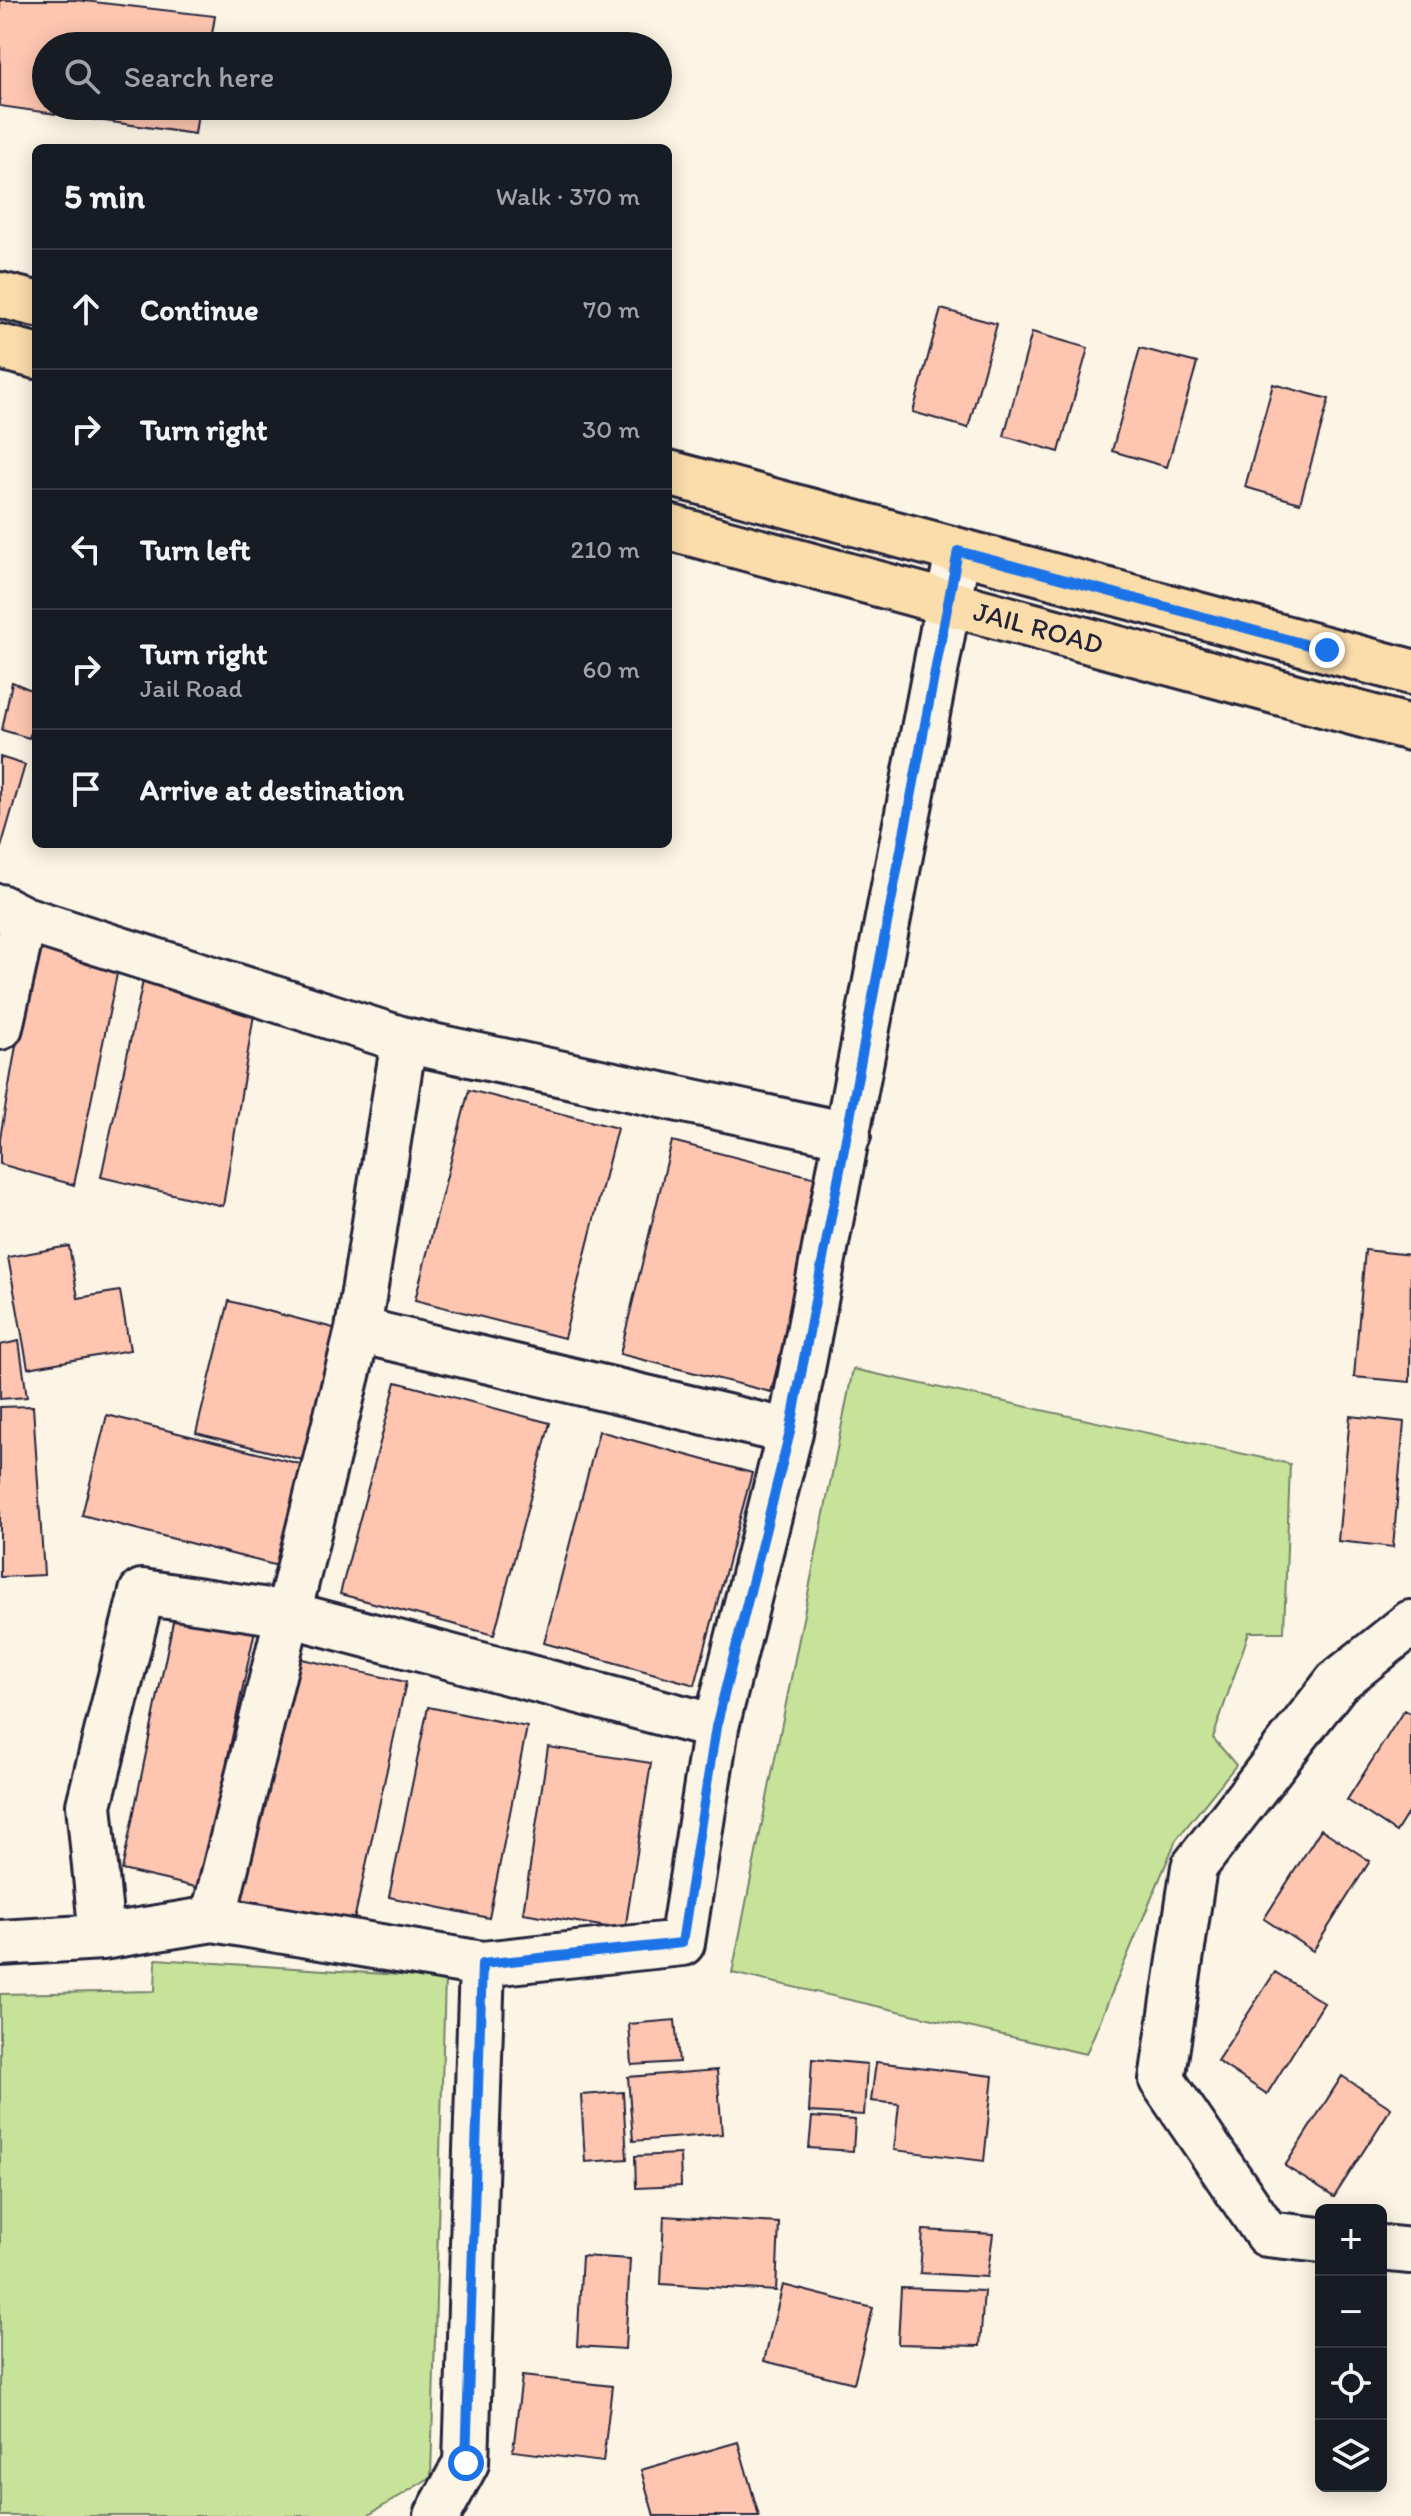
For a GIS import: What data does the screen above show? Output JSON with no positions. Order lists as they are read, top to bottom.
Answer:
{
  "streets": {
    "main road": ["JAIL ROAD"]
  },
  "page": {
    "search": "Search here",
    "heading": ["5 min", "Walk · 370 m"],
    "list": [
      ["Continue", "70 m"],
      ["Turn right", "30 m"],
      ["Turn left", "210 m"],
      ["Turn right", "Jail Road", "60 m"],
      "Arrive at destination"
    ],
    "map_buttons": ["+", "−"]
  }
}
